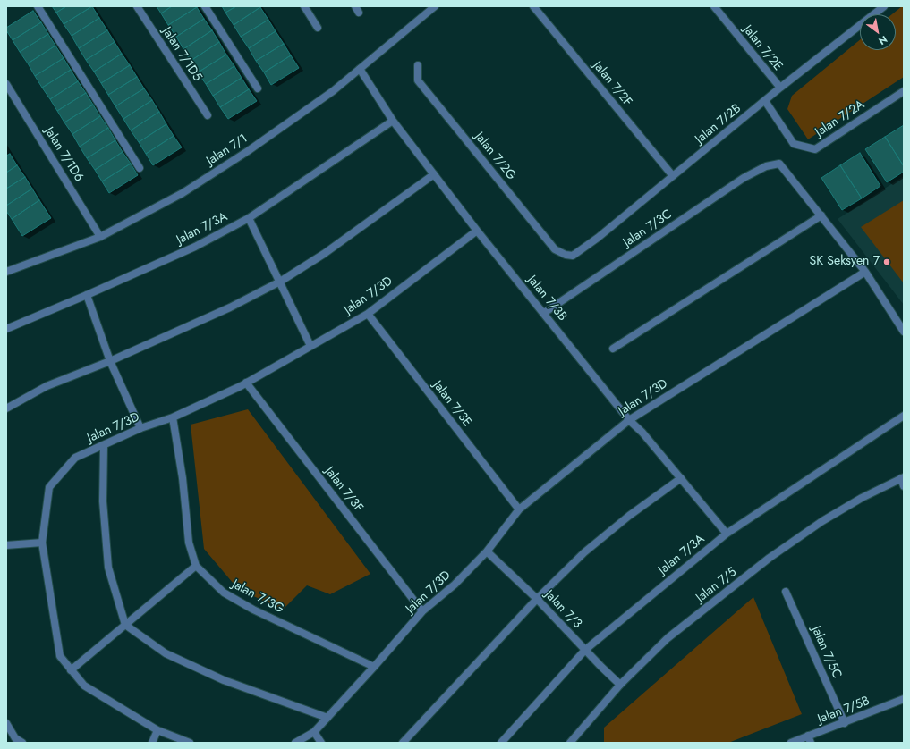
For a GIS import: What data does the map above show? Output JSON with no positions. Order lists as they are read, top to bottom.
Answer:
{
  "streets": {
    "street": [
      "Jalan 7/2E",
      "Jalan 7/1D5",
      "Jalan 7/2F",
      "Jalan 7/2A",
      "Jalan 7/2B",
      "Jalan 7/1",
      "Jalan 7/1D6",
      "Jalan 7/2G",
      "Jalan 7/3A",
      "Jalan 7/3C",
      "Jalan 7/3D",
      "Jalan 7/3B",
      "Jalan 7/3E",
      "Jalan 7/3F",
      "Jalan 7/5",
      "Jalan 7/3G",
      "Jalan 7/3",
      "Jalan 7/5C",
      "Jalan 7/5B"
    ]
  },
  "crossings": [
    ["Jalan 7/2E", "Jalan 7/2B"],
    ["Jalan 7/2F", "Jalan 7/2B"],
    ["Jalan 7/2A", "Jalan 7/2B"],
    ["Jalan 7/2B", "Jalan 7/2G"],
    ["Jalan 7/1", "Jalan 7/1D6"],
    ["Jalan 7/1", "Jalan 7/3B"],
    ["Jalan 7/3A", "Jalan 7/3B"],
    ["Jalan 7/3A", "Jalan 7/3"],
    ["Jalan 7/3C", "Jalan 7/3B"],
    ["Jalan 7/3D", "Jalan 7/3B"],
    ["Jalan 7/3D", "Jalan 7/3E"],
    ["Jalan 7/3D", "Jalan 7/3F"],
    ["Jalan 7/3D", "Jalan 7/3G"],
    ["Jalan 7/3D", "Jalan 7/3"],
    ["Jalan 7/5", "Jalan 7/3"],
    ["Jalan 7/5C", "Jalan 7/5B"]
  ],
  "places": ["SK Seksyen 7"],
  "north": "bottom right"
}
